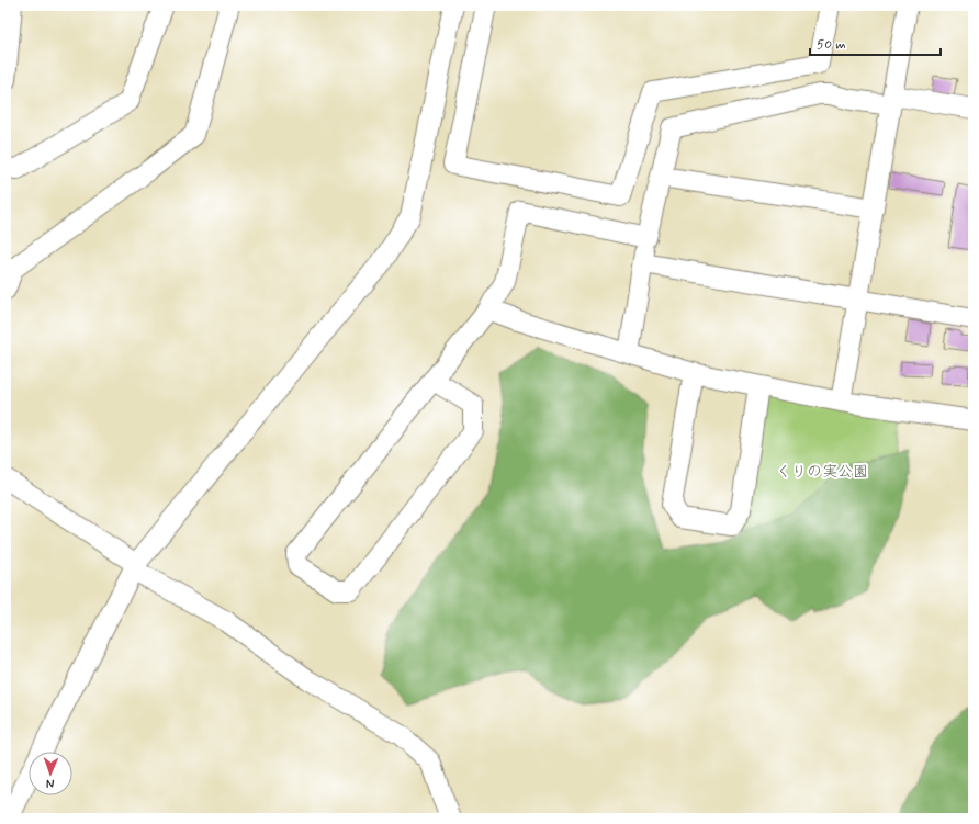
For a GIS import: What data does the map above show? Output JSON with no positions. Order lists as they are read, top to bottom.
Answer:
{
  "parks": ["くりの実公園"],
  "scale_bar": "50 m",
  "north": "bottom"
}
